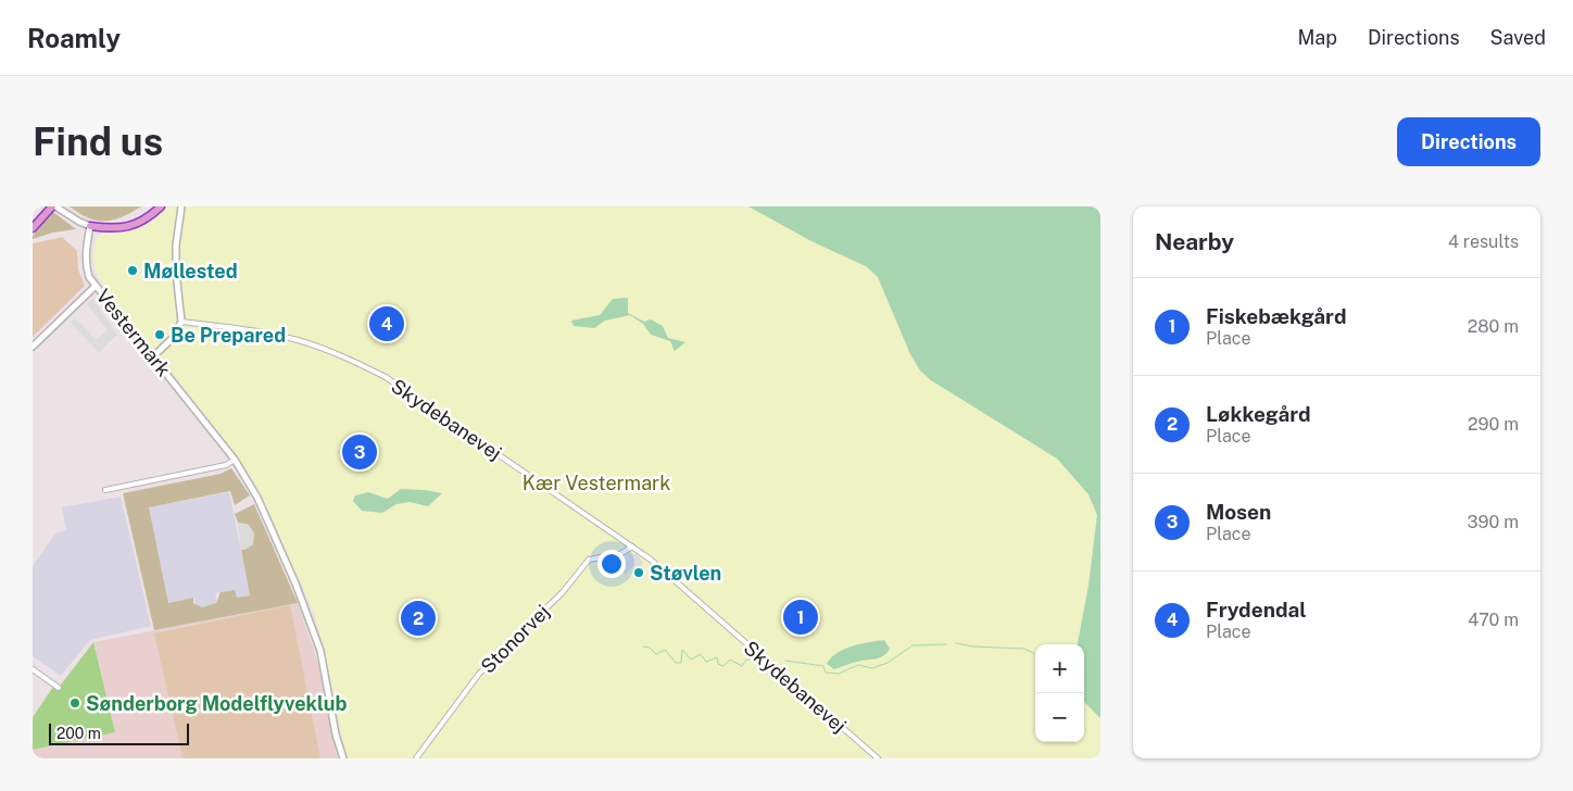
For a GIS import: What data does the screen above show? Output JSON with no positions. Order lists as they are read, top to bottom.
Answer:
{
  "streets": {
    "street": ["Vestermark", "Skydebanevej", "Stonorvej"]
  },
  "crossings": [
    ["Skydebanevej", "Stonorvej"]
  ],
  "parks": ["Kær Vestermark"],
  "places": [
    "Møllested",
    "Be Prepared",
    "Støvlen",
    "Sønderborg Modelflyveklub"
  ],
  "scale_bar": "200 m",
  "page": {
    "header": "Roamly",
    "nav": ["Map", "Directions", "Saved"],
    "buttons": "Directions",
    "title": "Find us",
    "heading": ["Nearby", "4 results"],
    "list": [
      {
        "mark": "1",
        "name": "Fiskebækgård",
        "note": "Place",
        "value": "280 m"
      },
      {
        "mark": "2",
        "name": "Løkkegård",
        "note": "Place",
        "value": "290 m"
      },
      {
        "mark": "3",
        "name": "Mosen",
        "note": "Place",
        "value": "390 m"
      },
      {
        "mark": "4",
        "name": "Frydendal",
        "note": "Place",
        "value": "470 m"
      }
    ],
    "pins": [
      "4",
      "3",
      "1",
      "2"
    ],
    "map_buttons": ["+", "−"],
    "scale": "200 m"
  }
}
